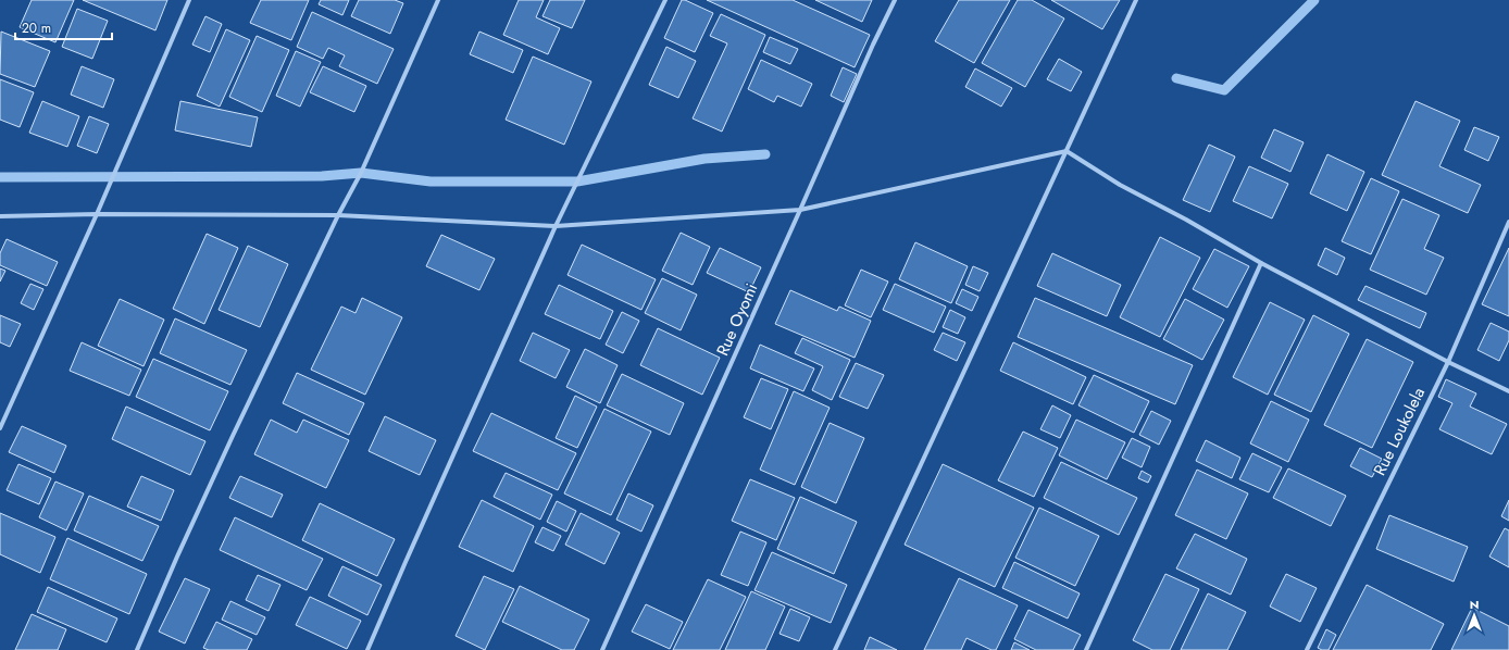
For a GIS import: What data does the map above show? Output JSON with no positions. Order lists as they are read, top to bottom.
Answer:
{
  "streets": {
    "street": ["Rue Oyomi", "Rue Loukolela"]
  },
  "scale_bar": "20 m",
  "north": "top"
}
